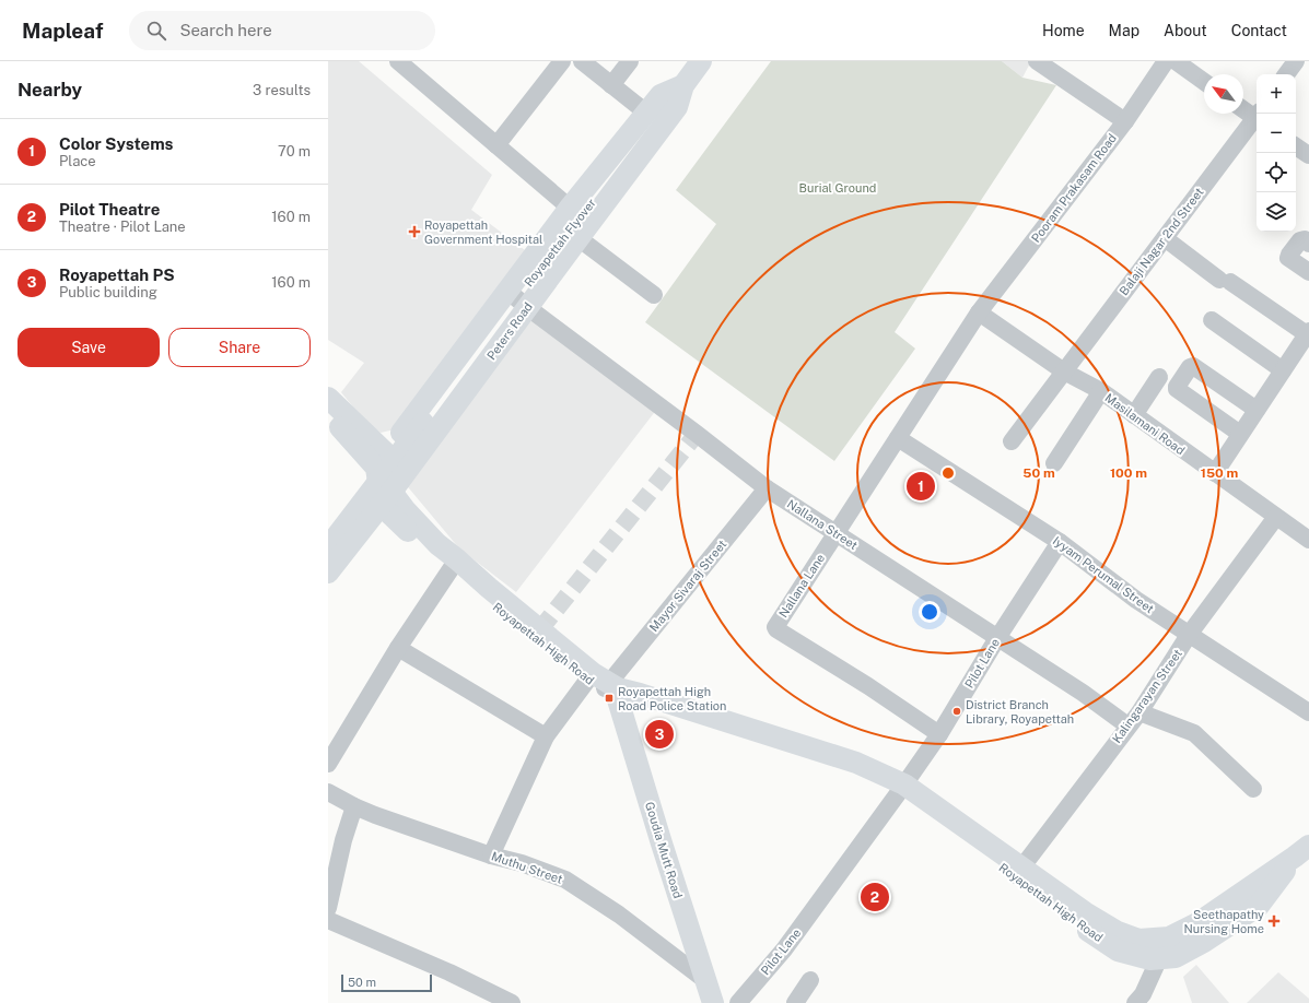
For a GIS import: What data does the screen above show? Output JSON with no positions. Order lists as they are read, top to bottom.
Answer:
{
  "streets": {
    "main road": [
      "Royapettah Flyover",
      "Peters Road",
      "Royapettah High Road",
      "Goudia Mutt Road"
    ],
    "street": [
      "Pooram Prakasam Road",
      "Balaji Nagar 2nd Street",
      "Masilamani Road",
      "Nallana Street",
      "Iyyam Perumal Street",
      "Mayor Sivaraj Street",
      "Nallana Lane",
      "Pilot Lane",
      "Kalingarayan Street",
      "Muthu Street"
    ]
  },
  "crossings": [
    ["Pooram Prakasam Road", "Masilamani Road"],
    ["Pooram Prakasam Road", "Nallana Lane"],
    ["Balaji Nagar 2nd Street", "Masilamani Road"],
    ["Peters Road", "Nallana Street"],
    ["Peters Road", "Royapettah High Road"],
    ["Masilamani Road", "Nallana Lane"],
    ["Masilamani Road", "Kalingarayan Street"],
    ["Nallana Street", "Mayor Sivaraj Street"],
    ["Nallana Street", "Nallana Lane"],
    ["Nallana Street", "Pilot Lane"],
    ["Nallana Street", "Kalingarayan Street"],
    ["Iyyam Perumal Street", "Nallana Lane"],
    ["Iyyam Perumal Street", "Pilot Lane"],
    ["Iyyam Perumal Street", "Kalingarayan Street"],
    ["Mayor Sivaraj Street", "Royapettah High Road"],
    ["Mayor Sivaraj Street", "Goudia Mutt Road"],
    ["Mayor Sivaraj Street", "Muthu Street"],
    ["Nallana Lane", "Pilot Lane"],
    ["Royapettah High Road", "Pilot Lane"],
    ["Royapettah High Road", "Kalingarayan Street"],
    ["Royapettah High Road", "Goudia Mutt Road"],
    ["Goudia Mutt Road", "Muthu Street"]
  ],
  "parks": ["Burial Ground"],
  "places": {
    "health": ["Royapettah Government Hospital", "Seethapathy Nursing Home"],
    "transit": ["Royapettah High Road Police Station"],
    "other": ["District Branch Library, Royapettah"]
  },
  "scale_bar": "50 m",
  "north": "top left",
  "page": {
    "header": "Mapleaf",
    "search": "Search here",
    "nav": [
      "Home",
      "Map",
      "About",
      "Contact"
    ],
    "heading": ["Nearby", "3 results"],
    "map_buttons": ["+", "−"],
    "list": [
      {
        "mark": "1",
        "name": "Color Systems",
        "note": "Place",
        "value": "70 m"
      },
      {
        "mark": "2",
        "name": "Pilot Theatre",
        "note": "Theatre · Pilot Lane",
        "value": "160 m"
      },
      {
        "mark": "3",
        "name": "Royapettah PS",
        "note": "Public building",
        "value": "160 m"
      }
    ],
    "buttons": ["Save", "Share"],
    "pins": ["1", "3", "2"],
    "scale": "50 m"
  },
  "rings": ["50 m", "100 m", "150 m"]
}
